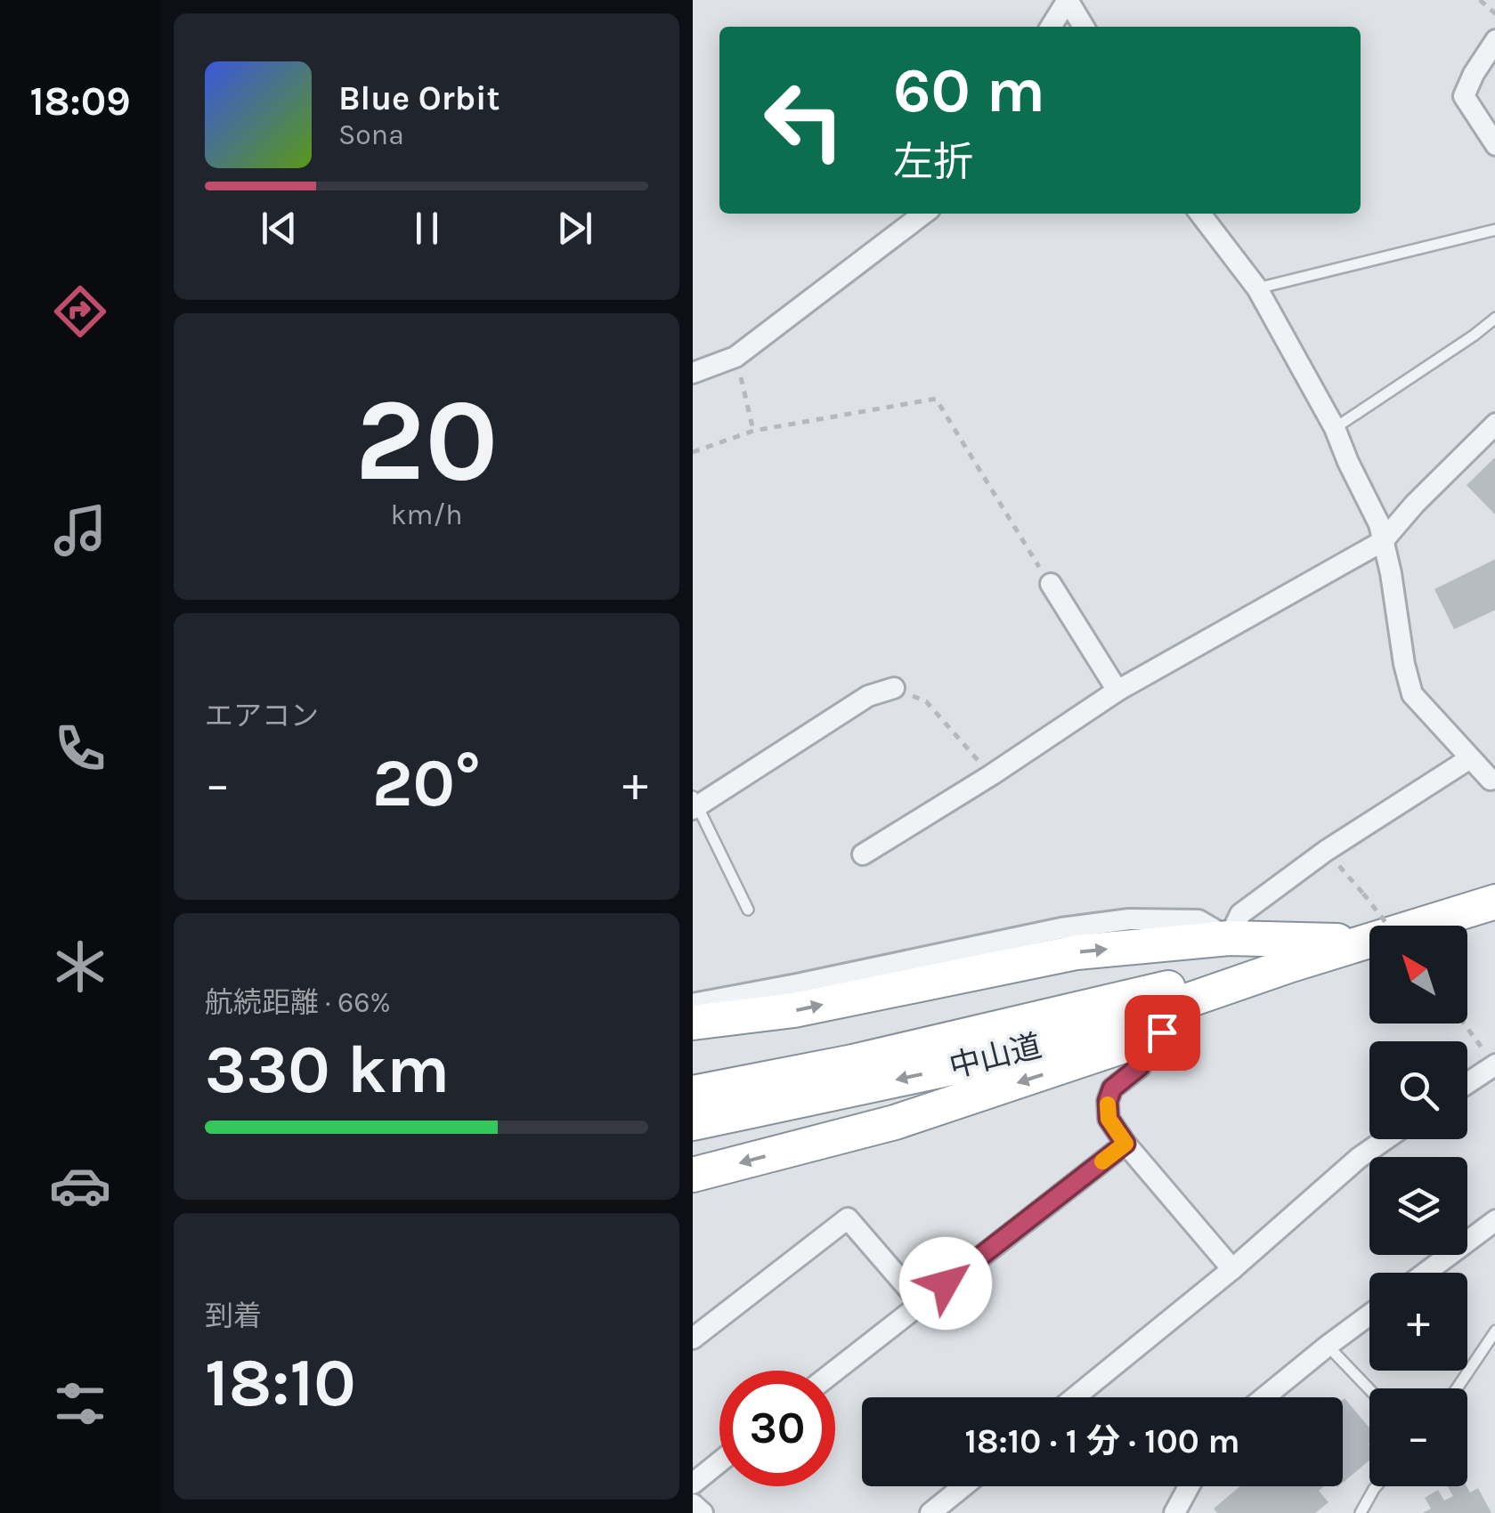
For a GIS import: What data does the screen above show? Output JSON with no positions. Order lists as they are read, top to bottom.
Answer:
{
  "streets": {
    "highway": ["中山道"]
  },
  "north": "top left",
  "page": {
    "tabs": "18:09",
    "turn": ["60 m", "左折"],
    "song": ["Blue Orbit", "Sona"],
    "tile": [
      ["20", "km/h"],
      "エアコン",
      ["航続距離 · 66%", "330 km"],
      ["到着", "18:10"]
    ],
    "heat": ["−", "20°", "+"],
    "map_buttons": ["+", "−"],
    "limit": "30",
    "trip": "18:10 · 1 分 · 100 m"
  }
}
